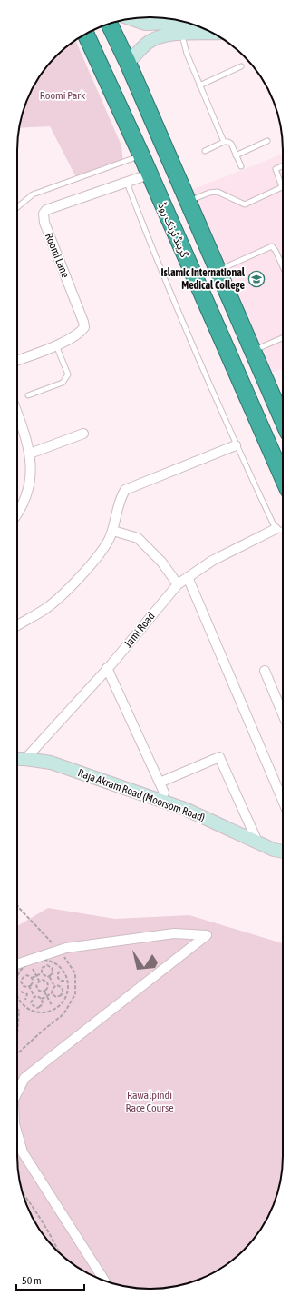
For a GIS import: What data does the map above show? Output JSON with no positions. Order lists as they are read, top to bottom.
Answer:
{
  "streets": {
    "highway": ["گرینڈ ٹرنک روڈ"],
    "street": ["Roomi Lane", "Jami Road", "Raja Akram Road (Moorsom Road)"]
  },
  "crossings": [
    ["گرینڈ ٹرنک روڈ", "Roomi Lane"],
    ["Jami Road", "Raja Akram Road (Moorsom Road)"]
  ],
  "parks": ["Roomi Park", "Rawalpindi Race Course"],
  "places": {
    "school or university": ["Islamic International Medical College"]
  },
  "scale_bar": "50 m"
}
